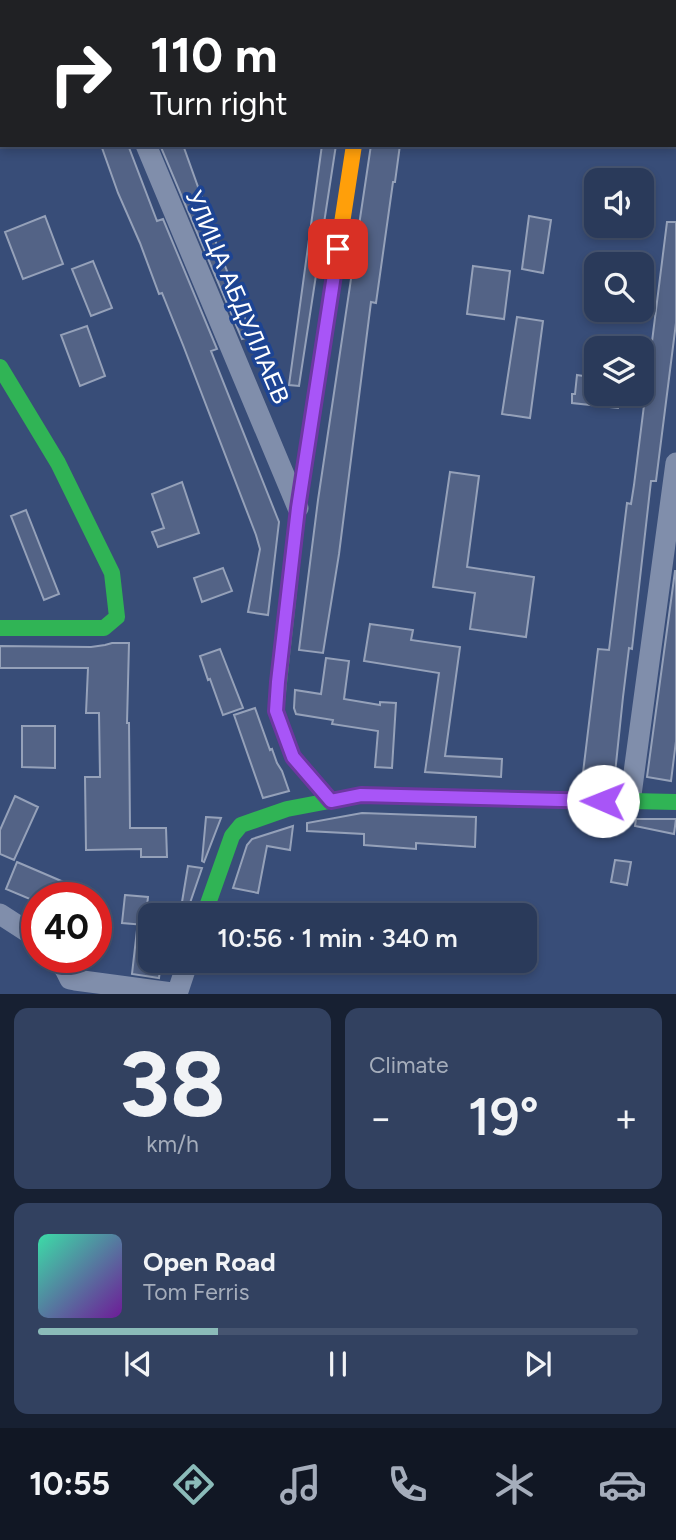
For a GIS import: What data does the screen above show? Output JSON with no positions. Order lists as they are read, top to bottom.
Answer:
{
  "streets": {
    "street": ["УЛИЦА АБДУЛЛАЕВ"]
  },
  "page": {
    "turn": ["110 m", "Turn right"],
    "limit": "40",
    "trip": "10:56 · 1 min · 340 m",
    "tile": [
      ["38", "km/h"],
      "Climate"
    ],
    "heat": ["−", "19°", "+"],
    "song": ["Open Road", "Tom Ferris"],
    "tabs": "10:55"
  }
}
